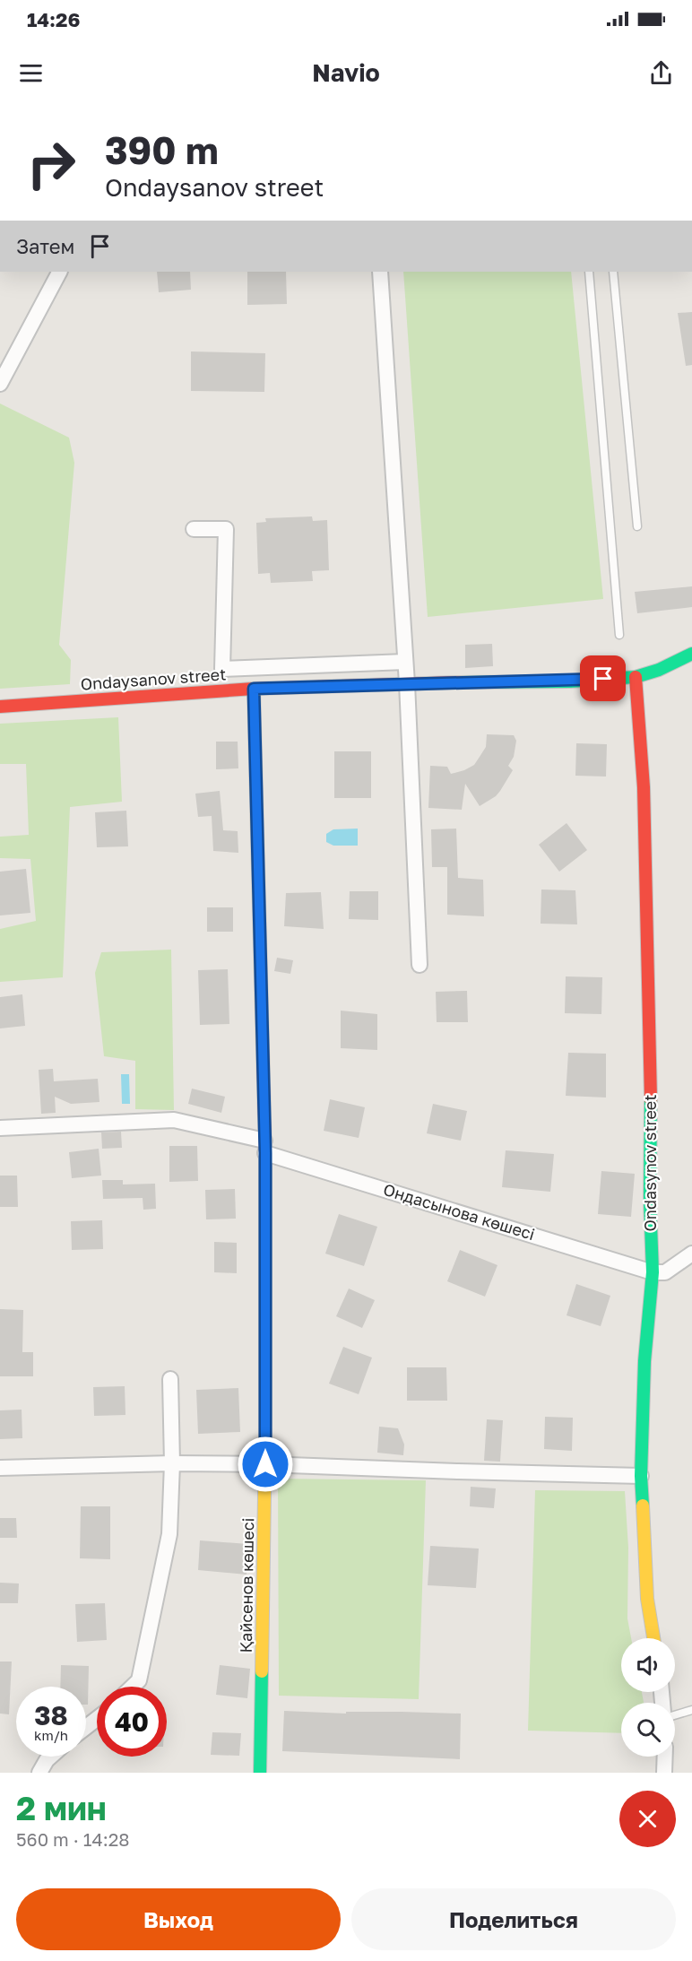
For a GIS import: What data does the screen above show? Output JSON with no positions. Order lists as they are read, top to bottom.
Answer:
{
  "streets": {
    "street": [
      "Ondaysanov street",
      "Ondasynov street",
      "Ондасынова көшесі",
      "Қайсенов көшесі"
    ]
  },
  "crossings": [
    ["Ondaysanov street", "Ondasynov street"],
    ["Ondaysanov street", "Қайсенов көшесі"],
    ["Ondasynov street", "Ондасынова көшесі"],
    ["Ондасынова көшесі", "Қайсенов көшесі"]
  ],
  "page": {
    "status": "14:26",
    "header": "Navio",
    "turn": ["390 m", "Ondaysanov street"],
    "then": "Затем",
    "speed": "38 km/h",
    "limit": "40",
    "heading": ["2 мин", "560 m · 14:28"],
    "buttons": ["Выход", "Поделиться"]
  }
}
